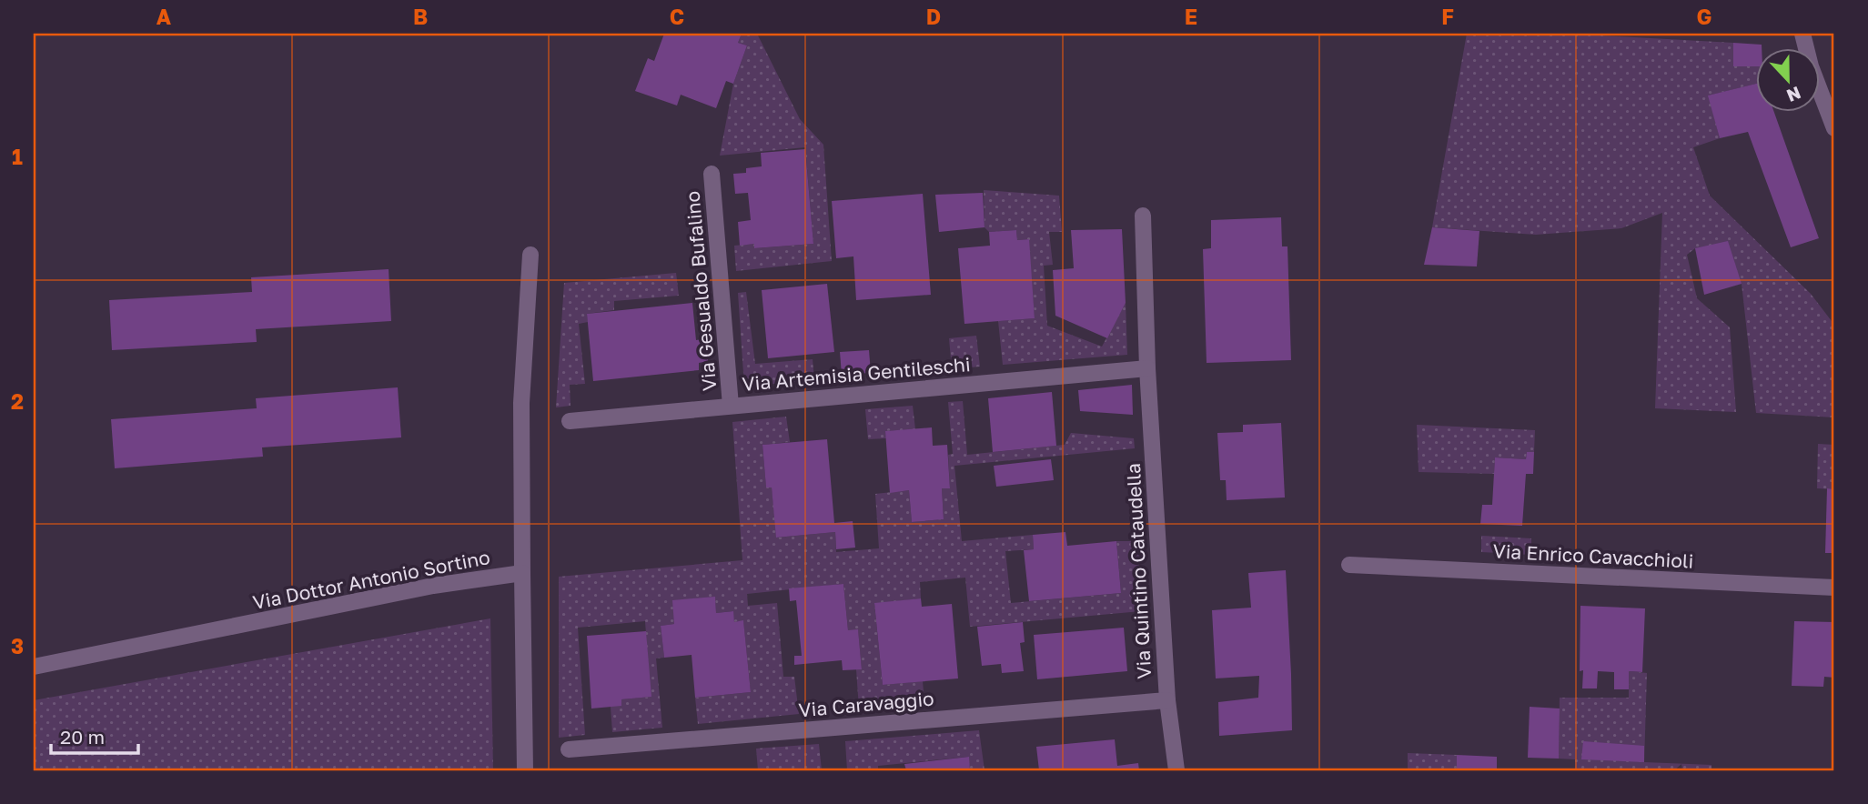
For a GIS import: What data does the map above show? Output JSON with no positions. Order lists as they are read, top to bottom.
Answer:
{
  "streets": {
    "street": [
      "Via Gesualdo Bufalino",
      "Via Artemisia Gentileschi",
      "Via Enrico Cavacchioli",
      "Via Quintino Cataudella",
      "Via Dottor Antonio Sortino",
      "Via Caravaggio"
    ]
  },
  "crossings": [
    ["Via Gesualdo Bufalino", "Via Artemisia Gentileschi"],
    ["Via Artemisia Gentileschi", "Via Quintino Cataudella"],
    ["Via Quintino Cataudella", "Via Caravaggio"]
  ],
  "scale_bar": "20 m",
  "north": "bottom",
  "grid": {
    "columns": [
      "A",
      "B",
      "C",
      "D",
      "E",
      "F",
      "G"
    ],
    "rows": ["1", "2", "3"]
  }
}
